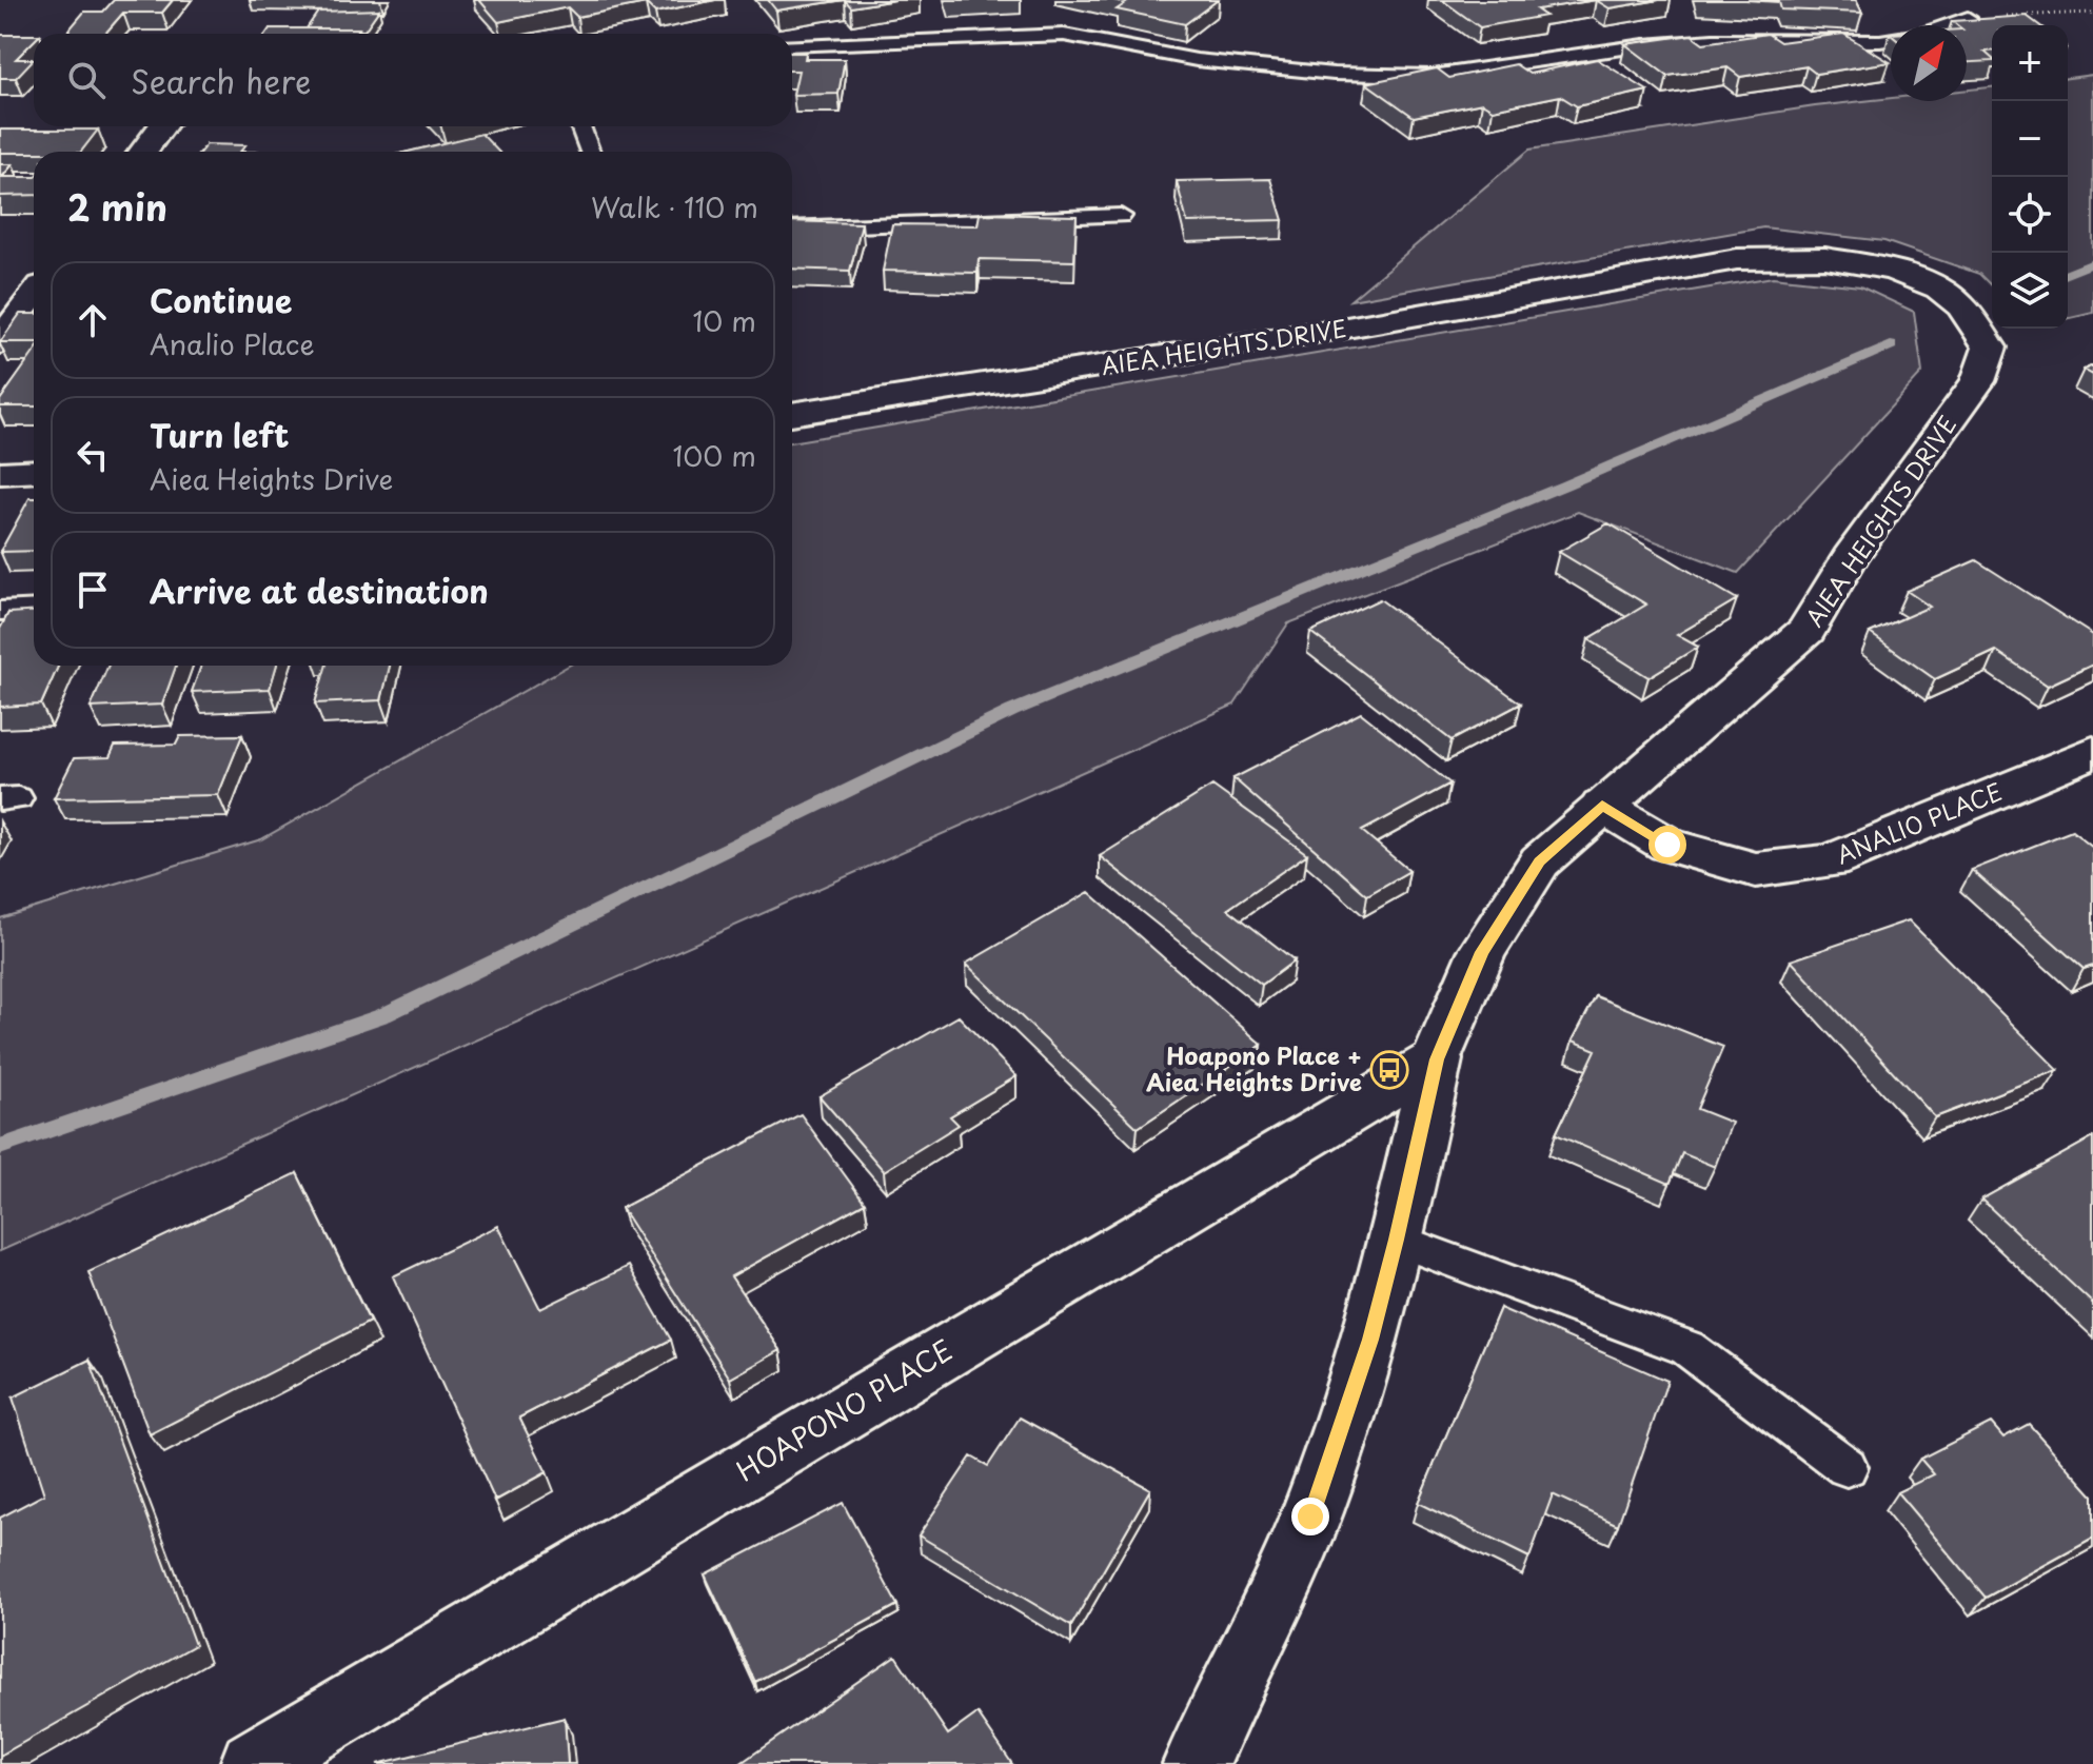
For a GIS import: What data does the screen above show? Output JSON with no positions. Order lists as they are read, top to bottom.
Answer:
{
  "streets": {
    "street": ["AIEA HEIGHTS DRIVE", "ANALIO PLACE", "HOAPONO PLACE"]
  },
  "crossings": [
    ["AIEA HEIGHTS DRIVE", "ANALIO PLACE"],
    ["AIEA HEIGHTS DRIVE", "HOAPONO PLACE"]
  ],
  "places": {
    "bus stop": ["Hoapono Place + Aiea Heights Drive"]
  },
  "north": "top right",
  "page": {
    "map_buttons": ["+", "−"],
    "search": "Search here",
    "heading": ["2 min", "Walk · 110 m"],
    "list": [
      ["Continue", "Analio Place", "10 m"],
      ["Turn left", "Aiea Heights Drive", "100 m"],
      "Arrive at destination"
    ]
  }
}
